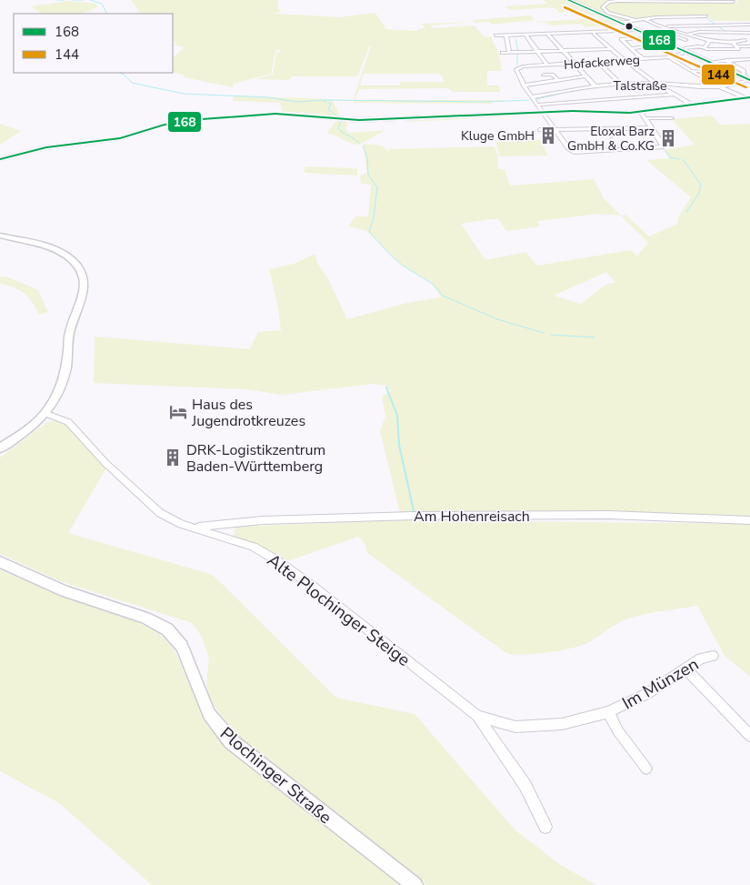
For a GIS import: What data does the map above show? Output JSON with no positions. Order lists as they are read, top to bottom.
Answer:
{
  "streets": {
    "main road": ["Plochinger Straße"],
    "street": [
      "Hofackerweg",
      "Talstraße",
      "Am Hohenreisach",
      "Alte Plochinger Steige",
      "Im Münzen"
    ]
  },
  "crossings": [
    ["Am Hohenreisach", "Alte Plochinger Steige"],
    ["Alte Plochinger Steige", "Im Münzen"]
  ],
  "places": {
    "building": ["Kluge GmbH", "Eloxal Barz GmbH & Co.KG", "DRK-Logistikzentrum Baden-Württemberg"],
    "hotel": ["Haus des Jugendrotkreuzes"]
  },
  "lines": ["transit line 168", "transit line 144"],
  "legend": ["168", "144"]
}
